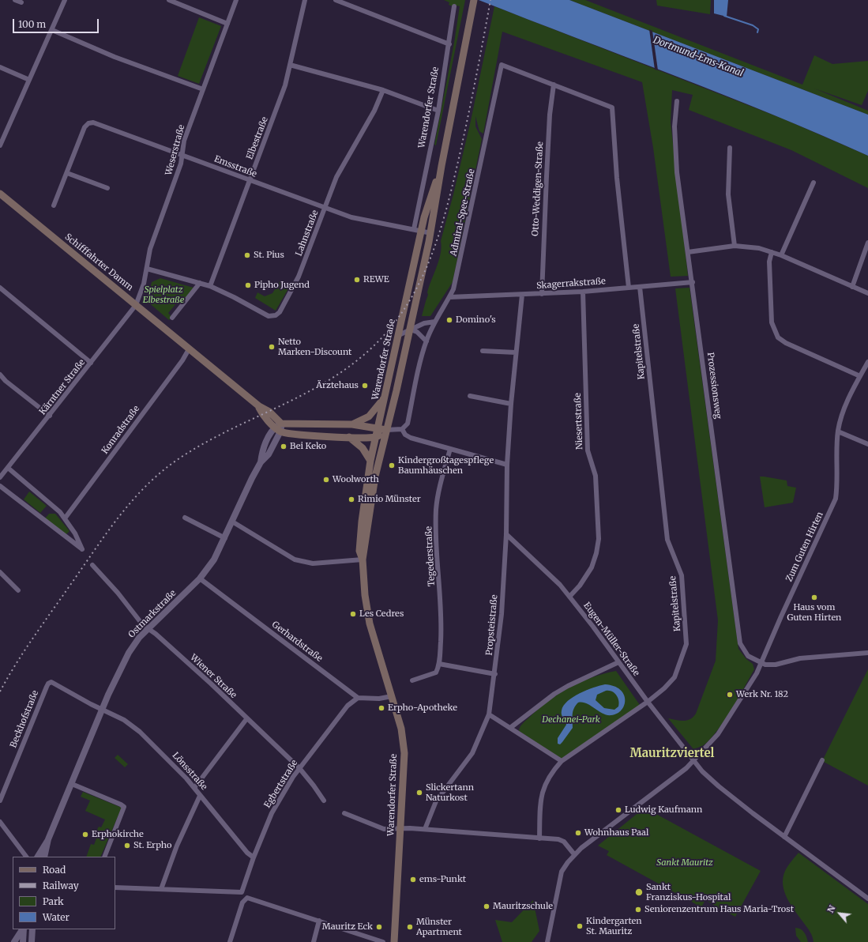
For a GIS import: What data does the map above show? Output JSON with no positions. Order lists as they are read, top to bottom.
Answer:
{
  "streets": {
    "main road": ["Warendorfer Straße", "Schifffahrter Damm"],
    "street": [
      "Elbestraße",
      "Weserstraße",
      "Emsstraße",
      "Otto-Weddigen-Straße",
      "Admiral-Spee-Straße",
      "Lahnstraße",
      "Skagerrakstraße",
      "Kapitelstraße",
      "Prozessionsweg",
      "Kärntner Straße",
      "Niesertstraße",
      "Konradstraße",
      "Zum Guten Hirten",
      "Tegederstraße",
      "Ostmarkstraße",
      "Propsteistraße",
      "Eugen-Müller-Straße",
      "Gerhardstraße",
      "Wiener Straße",
      "Beckhofstraße",
      "Lönsstraße",
      "Egbertstraße"
    ]
  },
  "crossings": [
    ["Warendorfer Straße", "Emsstraße"],
    ["Elbestraße", "Emsstraße"],
    ["Elbestraße", "Lahnstraße"],
    ["Weserstraße", "Emsstraße"],
    ["Weserstraße", "Schifffahrter Damm"],
    ["Weserstraße", "Kärntner Straße"],
    ["Emsstraße", "Lahnstraße"],
    ["Otto-Weddigen-Straße", "Admiral-Spee-Straße"],
    ["Otto-Weddigen-Straße", "Skagerrakstraße"],
    ["Admiral-Spee-Straße", "Skagerrakstraße"],
    ["Schifffahrter Damm", "Kärntner Straße"],
    ["Schifffahrter Damm", "Konradstraße"],
    ["Schifffahrter Damm", "Ostmarkstraße"],
    ["Skagerrakstraße", "Kapitelstraße"],
    ["Skagerrakstraße", "Prozessionsweg"],
    ["Skagerrakstraße", "Niesertstraße"],
    ["Skagerrakstraße", "Propsteistraße"],
    ["Kapitelstraße", "Eugen-Müller-Straße"],
    ["Prozessionsweg", "Zum Guten Hirten"],
    ["Niesertstraße", "Eugen-Müller-Straße"],
    ["Zum Guten Hirten", "Eugen-Müller-Straße"],
    ["Ostmarkstraße", "Gerhardstraße"],
    ["Ostmarkstraße", "Wiener Straße"],
    ["Ostmarkstraße", "Beckhofstraße"],
    ["Ostmarkstraße", "Lönsstraße"],
    ["Propsteistraße", "Eugen-Müller-Straße"],
    ["Gerhardstraße", "Egbertstraße"],
    ["Wiener Straße", "Egbertstraße"],
    ["Beckhofstraße", "Lönsstraße"],
    ["Lönsstraße", "Egbertstraße"]
  ],
  "districts": ["Mauritzviertel"],
  "water": ["Dortmund-Ems-Kanal"],
  "parks": ["Spielplatz Elbestraße", "Dechanei-Park", "Sankt Mauritz"],
  "places": [
    "St. Pius",
    "REWE",
    "Pipho Jugend",
    "Domino's",
    "Netto Marken-Discount",
    "Ärztehaus",
    "Bei Keko",
    "Kindergroßtagespflege Baumhäuschen",
    "Woolworth",
    "Rimio Münster",
    "Haus vom Guten Hirten",
    "Les Cedres",
    "Werk Nr. 182",
    "Erpho-Apotheke",
    "Slickertann Naturkost",
    "Ludwig Kaufmann",
    "Wohnhaus Paal",
    "Erphokirche",
    "St. Erpho",
    "ems-Punkt",
    "Sankt Franziskus-Hospital",
    "Mauritzschule",
    "Seniorenzentrum Haus Maria-Trost",
    "Kindergarten St. Mauritz",
    "Mauritz Eck",
    "Münster Apartment"
  ],
  "legend": [
    "Road",
    "Railway",
    "Park",
    "Water"
  ],
  "scale_bar": "100 m",
  "north": "top left"
}
